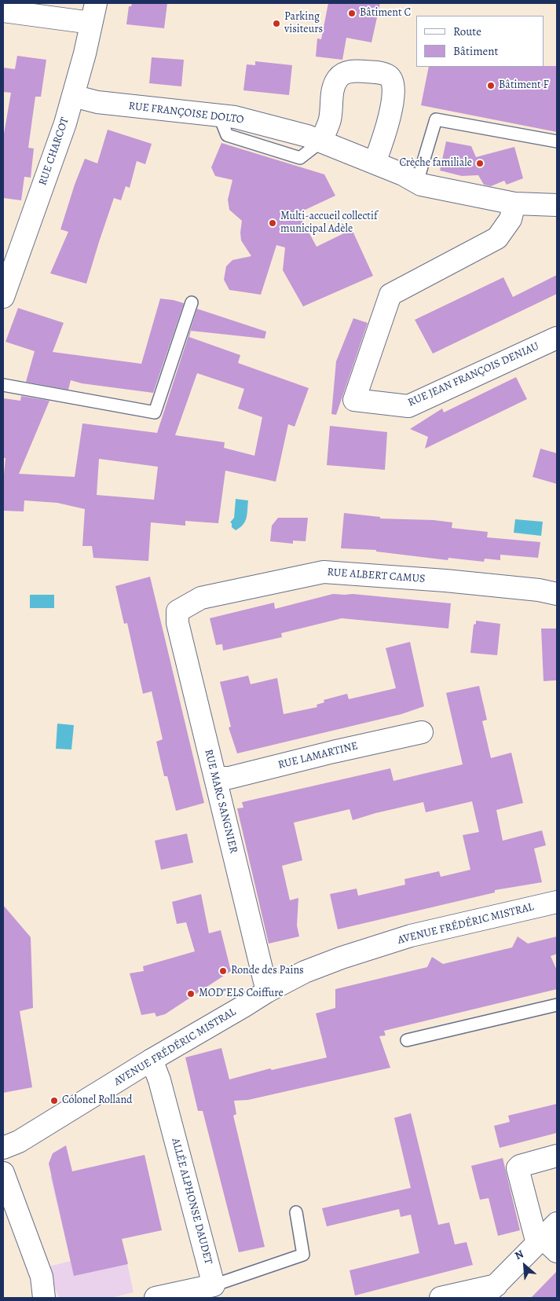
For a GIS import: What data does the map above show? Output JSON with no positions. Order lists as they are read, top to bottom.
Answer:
{
  "streets": {
    "street": [
      "RUE FRANÇOISE DOLTO",
      "RUE CHARCOT",
      "RUE JEAN FRANÇOIS DENIAU",
      "RUE ALBERT CAMUS",
      "RUE LAMARTINE",
      "RUE MARC SANGNIER",
      "AVENUE FRÉDÉRIC MISTRAL",
      "ALLÉE ALPHONSE DAUDET"
    ]
  },
  "crossings": [
    ["RUE FRANÇOISE DOLTO", "RUE CHARCOT"],
    ["RUE FRANÇOISE DOLTO", "RUE JEAN FRANÇOIS DENIAU"],
    ["RUE ALBERT CAMUS", "RUE MARC SANGNIER"],
    ["RUE LAMARTINE", "RUE MARC SANGNIER"],
    ["RUE MARC SANGNIER", "AVENUE FRÉDÉRIC MISTRAL"],
    ["AVENUE FRÉDÉRIC MISTRAL", "ALLÉE ALPHONSE DAUDET"]
  ],
  "places": [
    "Bâtiment C",
    "Parking visiteurs",
    "Bâtiment F",
    "Crèche familiale",
    "Multi-accueil collectif municipal Adèle",
    "Ronde des Pains",
    "MOD\"ELS Coiffure",
    "Colonel Rolland"
  ],
  "legend": ["Route", "Bâtiment"],
  "north": "top left"
}
